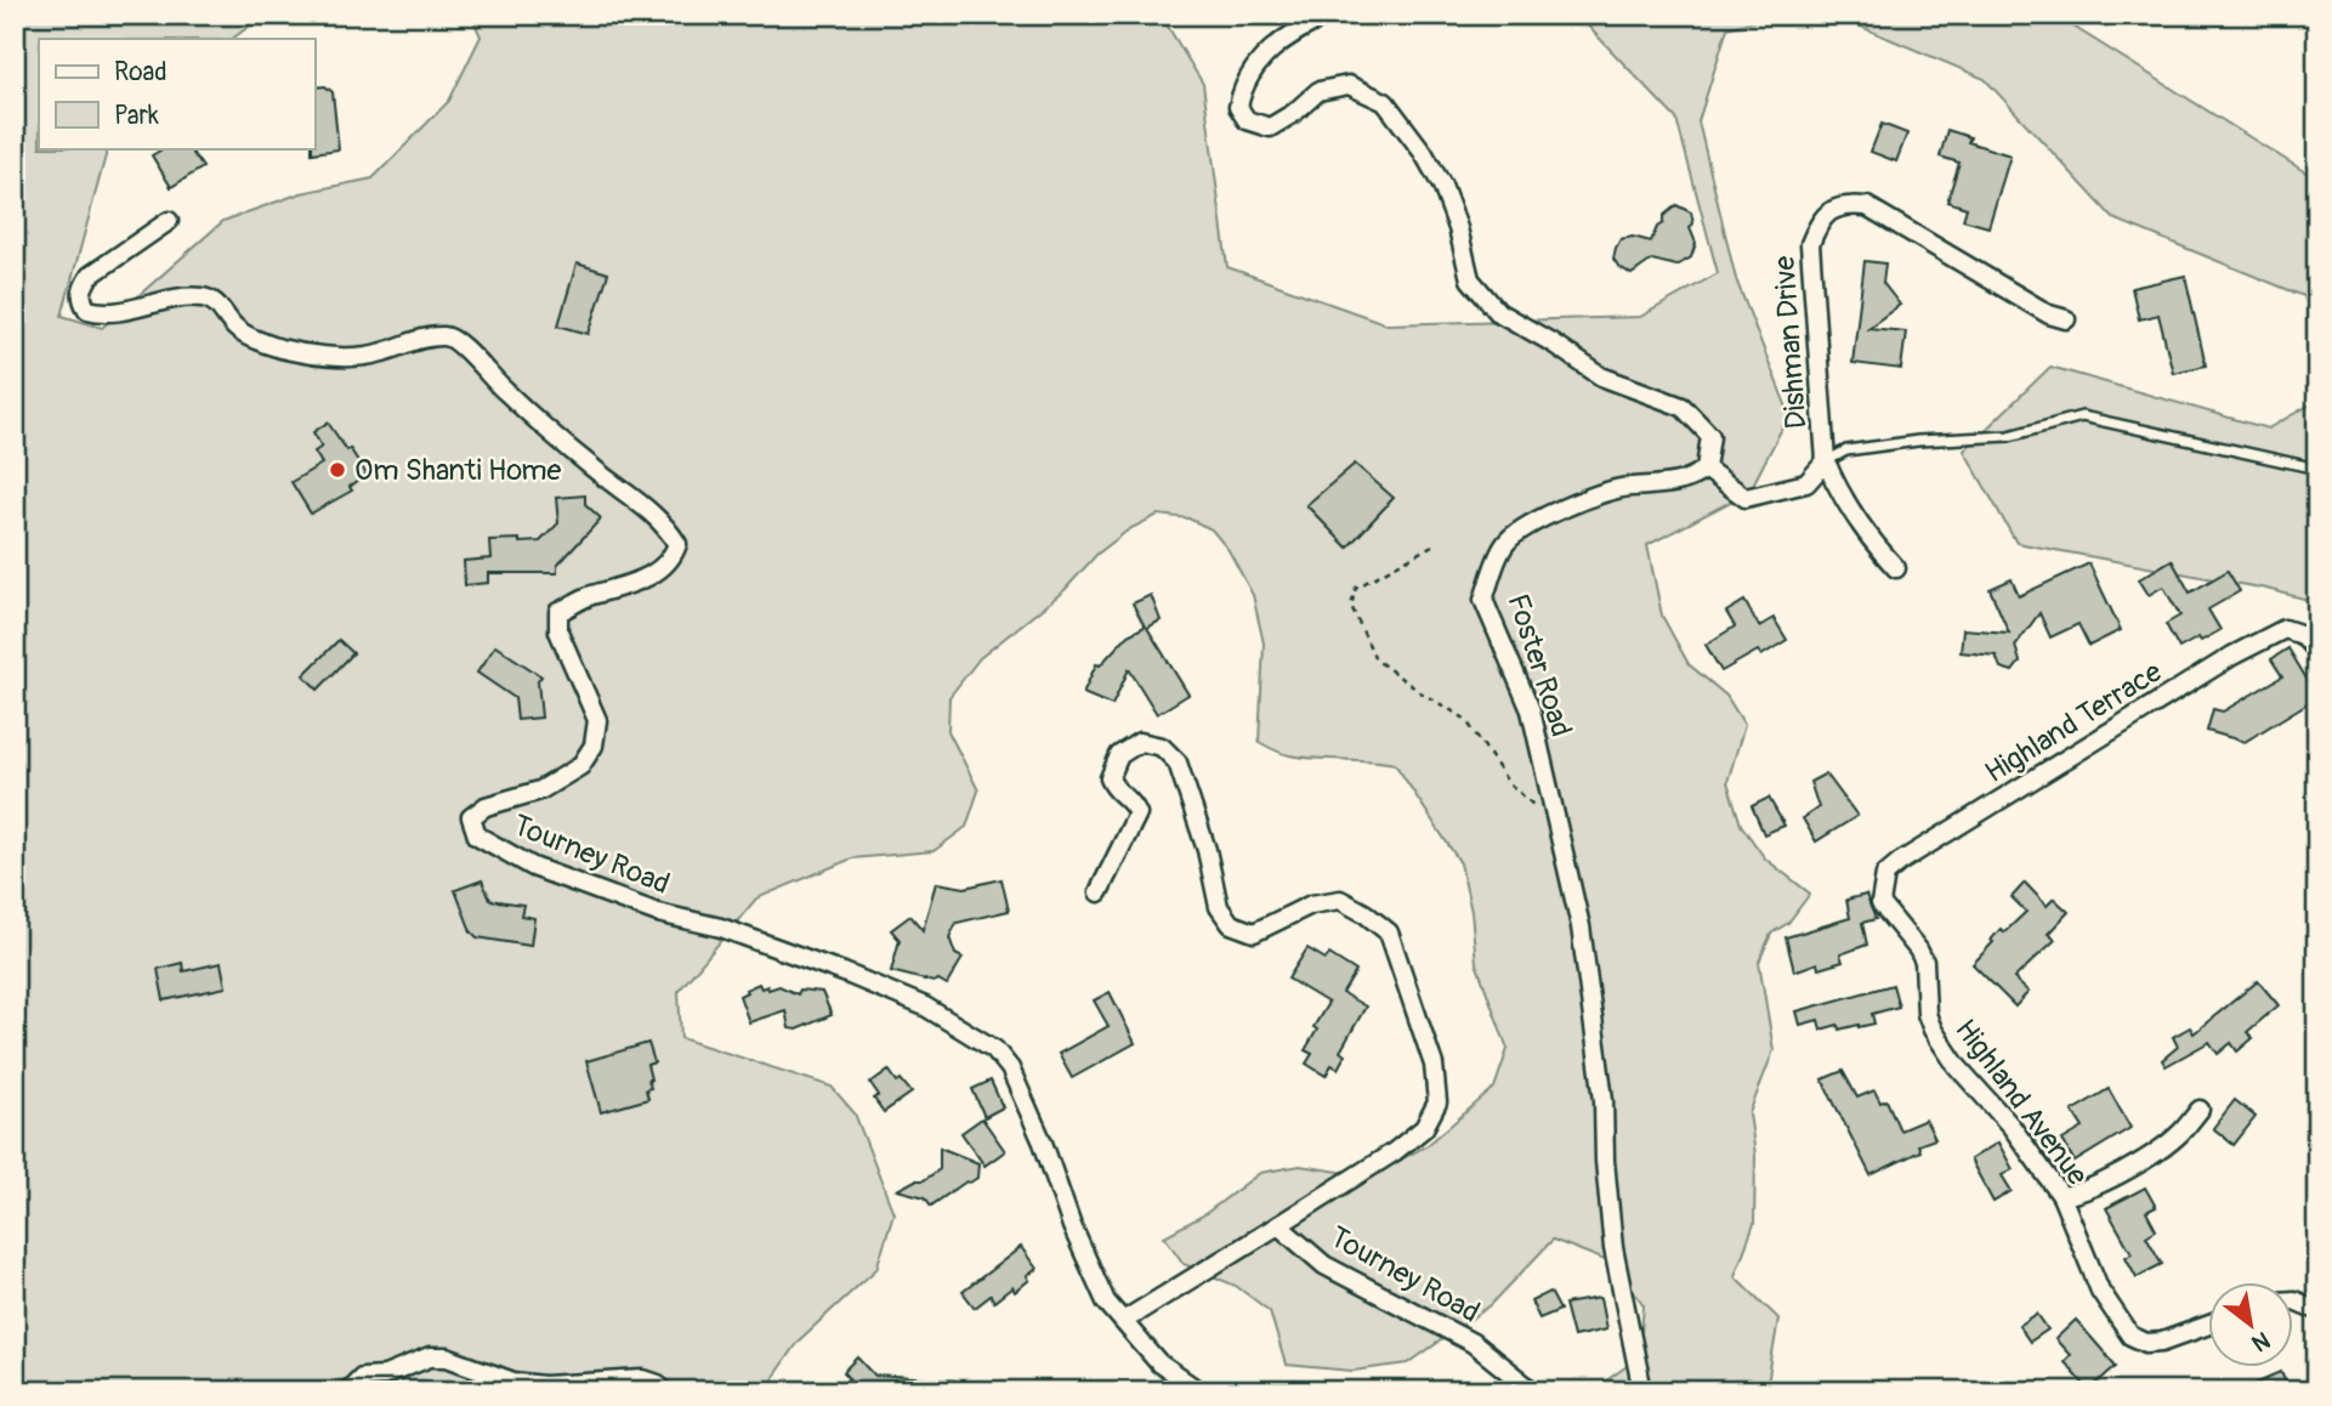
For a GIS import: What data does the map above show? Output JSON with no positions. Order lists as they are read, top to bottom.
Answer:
{
  "streets": {
    "street": [
      "Dishman Drive",
      "Foster Road",
      "Highland Terrace",
      "Tourney Road",
      "Highland Avenue"
    ]
  },
  "crossings": [
    ["Highland Terrace", "Highland Avenue"]
  ],
  "places": ["Om Shanti Home"],
  "legend": ["Road", "Park"],
  "north": "bottom right"
}
